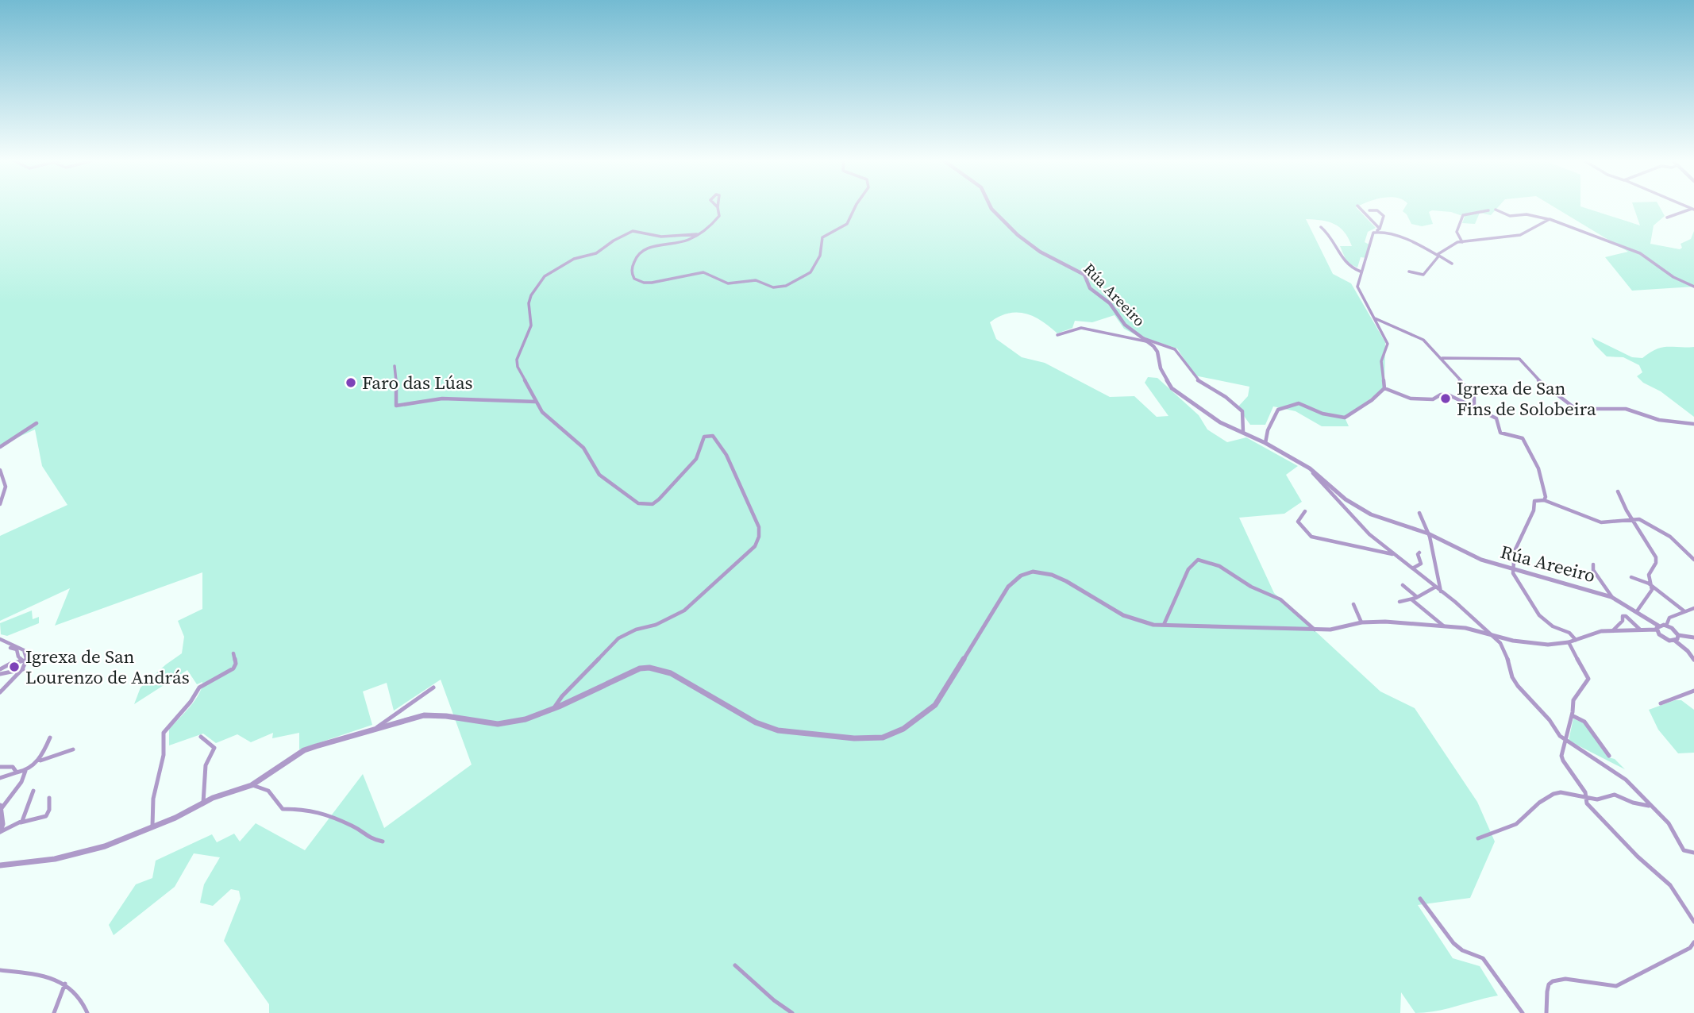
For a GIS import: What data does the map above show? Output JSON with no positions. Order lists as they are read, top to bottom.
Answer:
{
  "streets": {
    "street": ["Rúa Areeiro"]
  },
  "places": ["Faro das Lúas", "Igrexa de San Fins de Solobeira", "Igrexa de San Lourenzo de András"]
}
